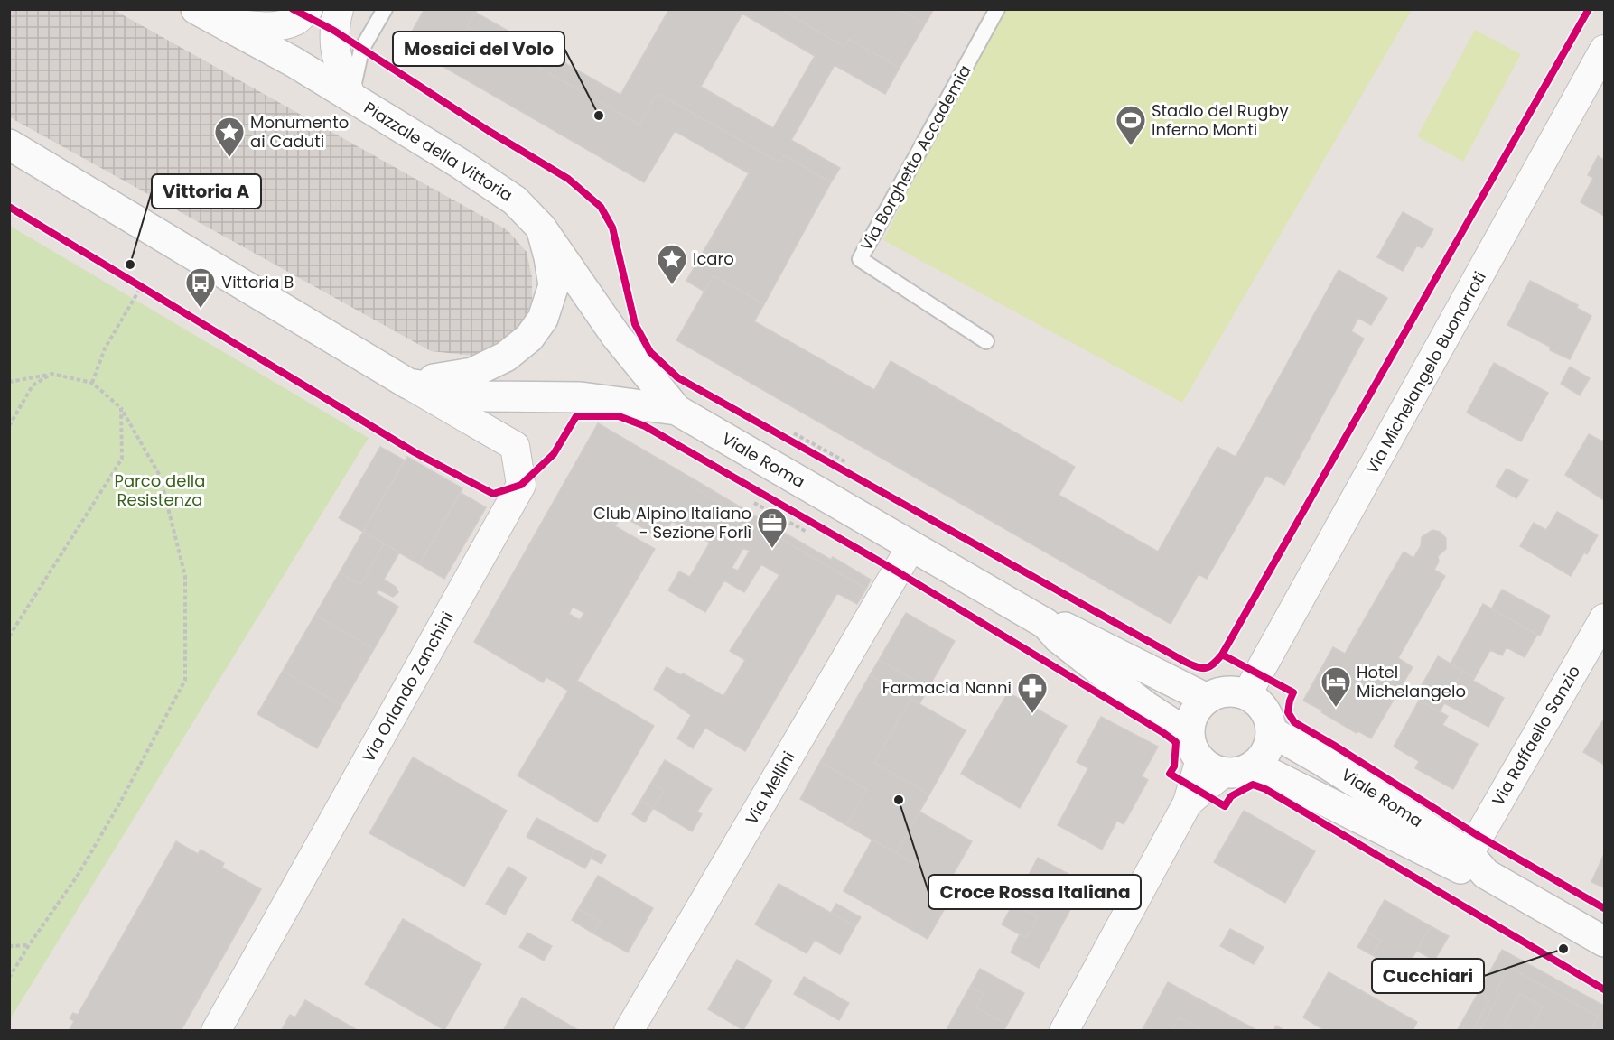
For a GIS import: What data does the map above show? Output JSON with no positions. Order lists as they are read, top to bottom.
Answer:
{
  "streets": {
    "main road": ["Piazzale della Vittoria", "Viale Roma"],
    "street": [
      "Via Michelangelo Buonarroti",
      "Via Orlando Zanchini",
      "Via Raffaello Sanzio",
      "Via Mellini"
    ],
    "lane": ["Via Borghetto Accademia"]
  },
  "crossings": [
    ["Piazzale della Vittoria", "Viale Roma"],
    ["Piazzale della Vittoria", "Via Orlando Zanchini"],
    ["Via Michelangelo Buonarroti", "Viale Roma"],
    ["Viale Roma", "Via Raffaello Sanzio"],
    ["Viale Roma", "Via Mellini"]
  ],
  "parks": ["Parco della Resistenza"],
  "places": {
    "other": [
      "Mosaici del Volo",
      "Vittoria A",
      "Croce Rossa Italiana",
      "Cucchiari"
    ],
    "sports": ["Stadio del Rugby Inferno Monti"],
    "place": ["Monumento ai Caduti", "Icaro"],
    "bus stop": ["Vittoria B"],
    "office": ["Club Alpino Italiano - Sezione Forlì"],
    "hotel": ["Hotel Michelangelo"],
    "pharmacy": ["Farmacia Nanni"]
  }
}
